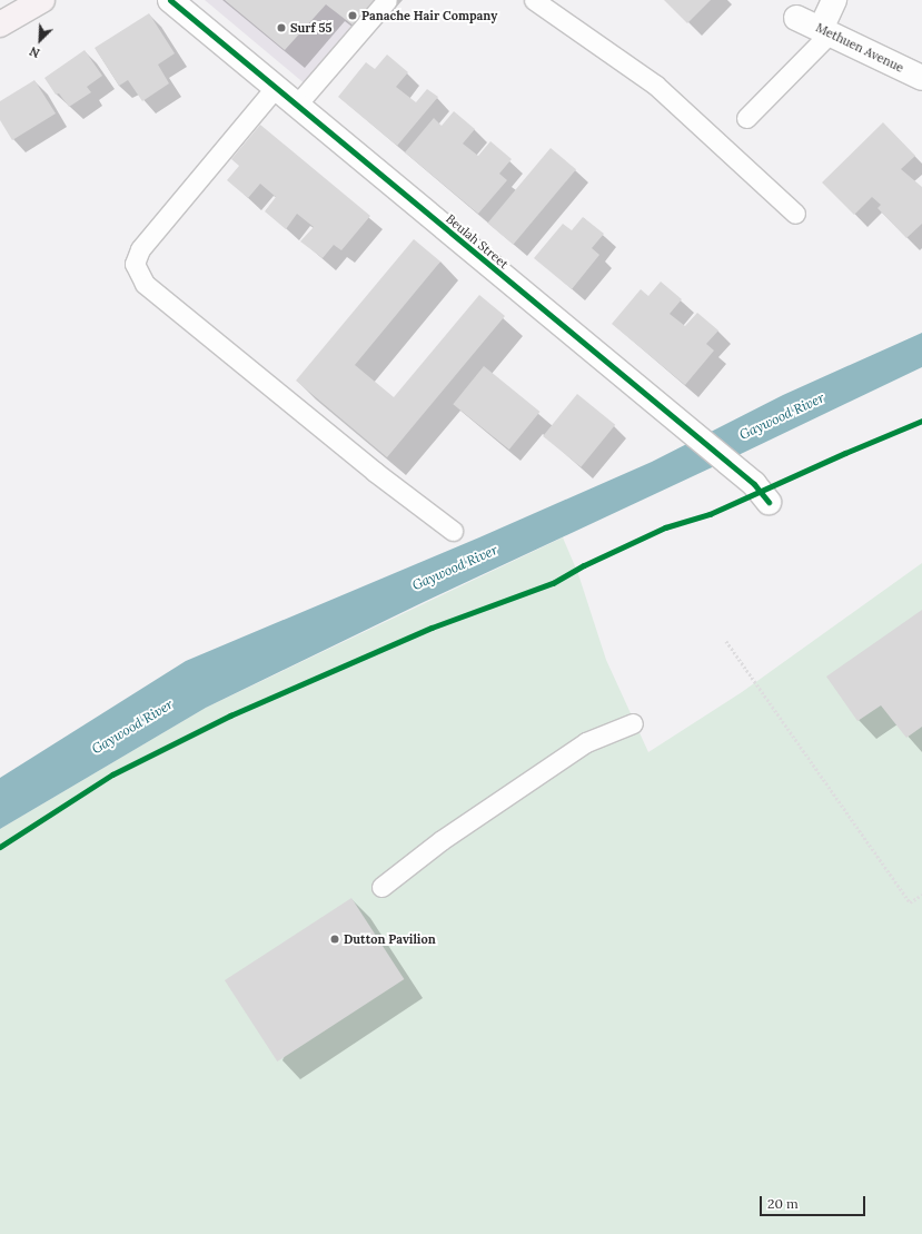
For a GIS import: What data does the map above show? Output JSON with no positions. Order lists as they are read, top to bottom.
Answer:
{
  "streets": {
    "street": ["Methuen Avenue", "Beulah Street"]
  },
  "water": ["Gaywood River"],
  "places": ["Panache Hair Company", "Surf 55", "Dutton Pavilion"],
  "scale_bar": "20 m",
  "north": "bottom left"
}
